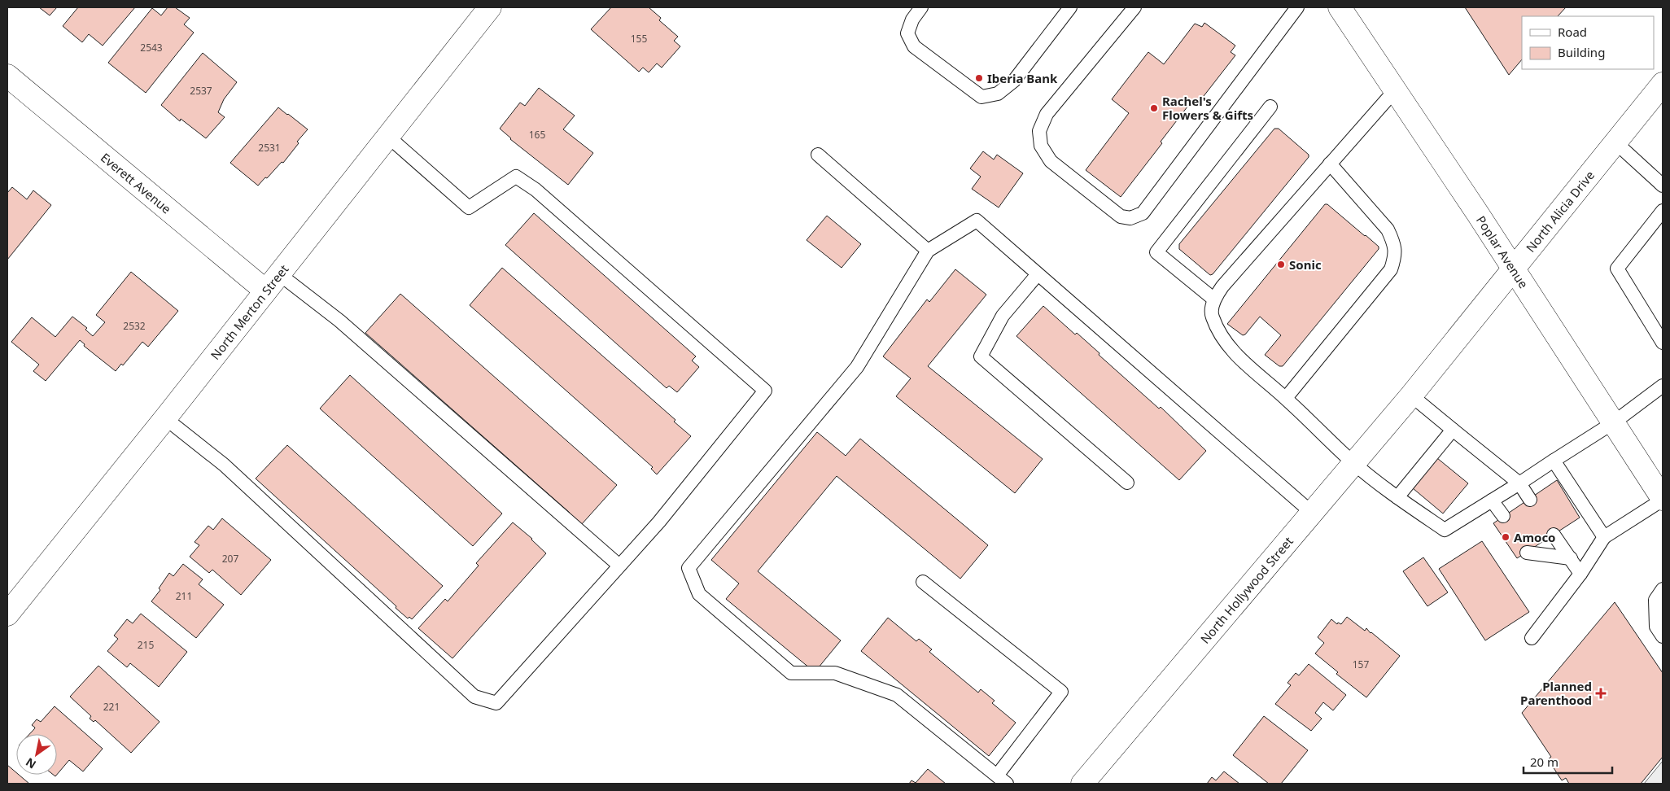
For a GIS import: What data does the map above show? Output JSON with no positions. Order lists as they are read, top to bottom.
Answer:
{
  "streets": {
    "main road": [
      "Everett Avenue",
      "North Alicia Drive",
      "Poplar Avenue",
      "North Merton Street",
      "North Hollywood Street"
    ]
  },
  "crossings": [
    ["Everett Avenue", "North Merton Street"],
    ["North Alicia Drive", "Poplar Avenue"],
    ["North Alicia Drive", "North Hollywood Street"]
  ],
  "places": {
    "other": [
      "Iberia Bank",
      "Rachel's Flowers & Gifts",
      "Sonic",
      "Amoco"
    ],
    "health": ["Planned Parenthood"]
  },
  "house_numbers": [
    "155",
    "2543",
    "2537",
    "165",
    "2531",
    "2532",
    "207",
    "211",
    "215",
    "157",
    "221"
  ],
  "legend": ["Road", "Building"],
  "scale_bar": "20 m",
  "north": "bottom left"
}
